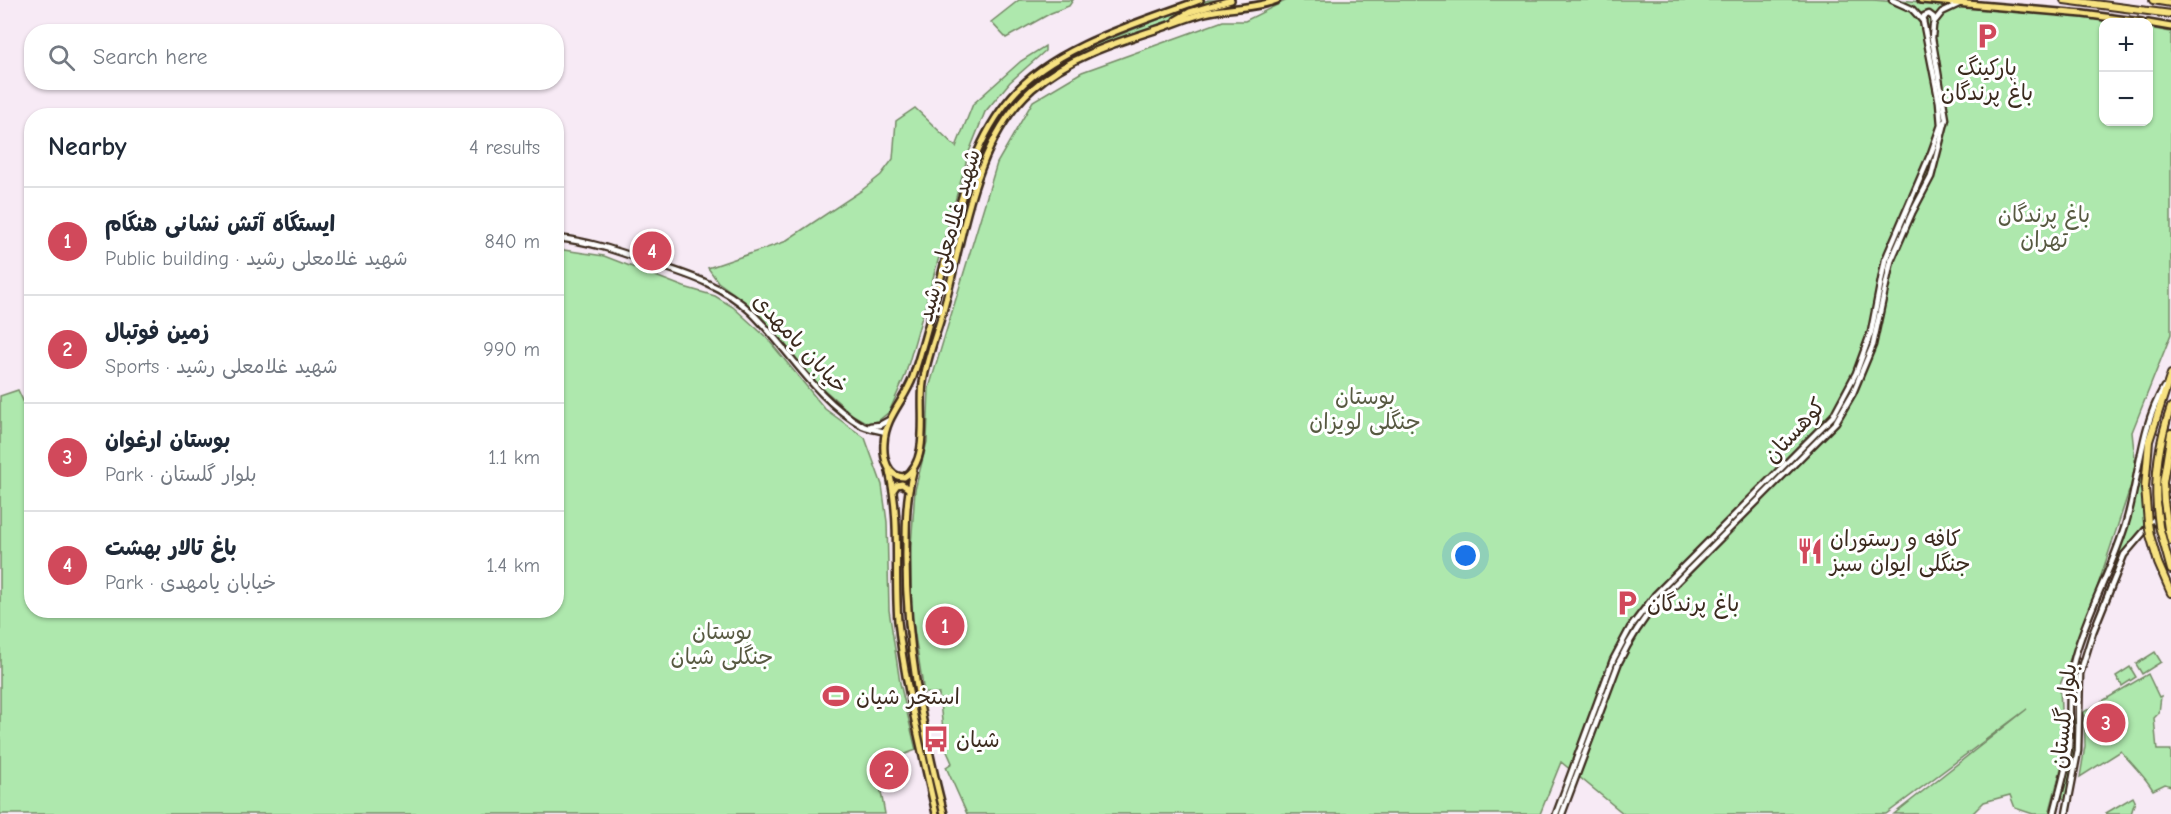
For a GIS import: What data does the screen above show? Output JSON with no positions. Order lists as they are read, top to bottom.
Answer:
{
  "streets": {
    "main road": [
      "شهید غلامعلی رشید",
      "خیابان یامهدی",
      "کوهستان",
      "بلوار گلستان"
    ]
  },
  "crossings": [
    ["شهید غلامعلی رشید", "خیابان یامهدی"]
  ],
  "parks": ["باغ پرندگان تهران", "بوستان جنگلی لویزان", "بوستان جنگلی شیان"],
  "places": {
    "parking": ["پارکینگ باغ پرندگان", "باغ پرندگان"],
    "restaurant": ["کافه و رستوران جنگلی ایوان سبز"],
    "sports": ["استخر شیان"],
    "bus stop": ["شیان"]
  },
  "page": {
    "map_buttons": ["+", "−"],
    "search": "Search here",
    "heading": ["Nearby", "4 results"],
    "list": [
      {
        "mark": "1",
        "name": "ایستگاه آتش نشانی هنگام",
        "note": "Public building · شهید غلامعلی رشید",
        "value": "840 m"
      },
      {
        "mark": "2",
        "name": "زمین فوتبال",
        "note": "Sports · شهید غلامعلی رشید",
        "value": "990 m"
      },
      {
        "mark": "3",
        "name": "بوستان ارغوان",
        "note": "Park · بلوار گلستان",
        "value": "1.1 km"
      },
      {
        "mark": "4",
        "name": "باغ تالار بهشت",
        "note": "Park · خیابان یامهدی",
        "value": "1.4 km"
      }
    ],
    "pins": [
      "4",
      "1",
      "3",
      "2"
    ]
  }
}
